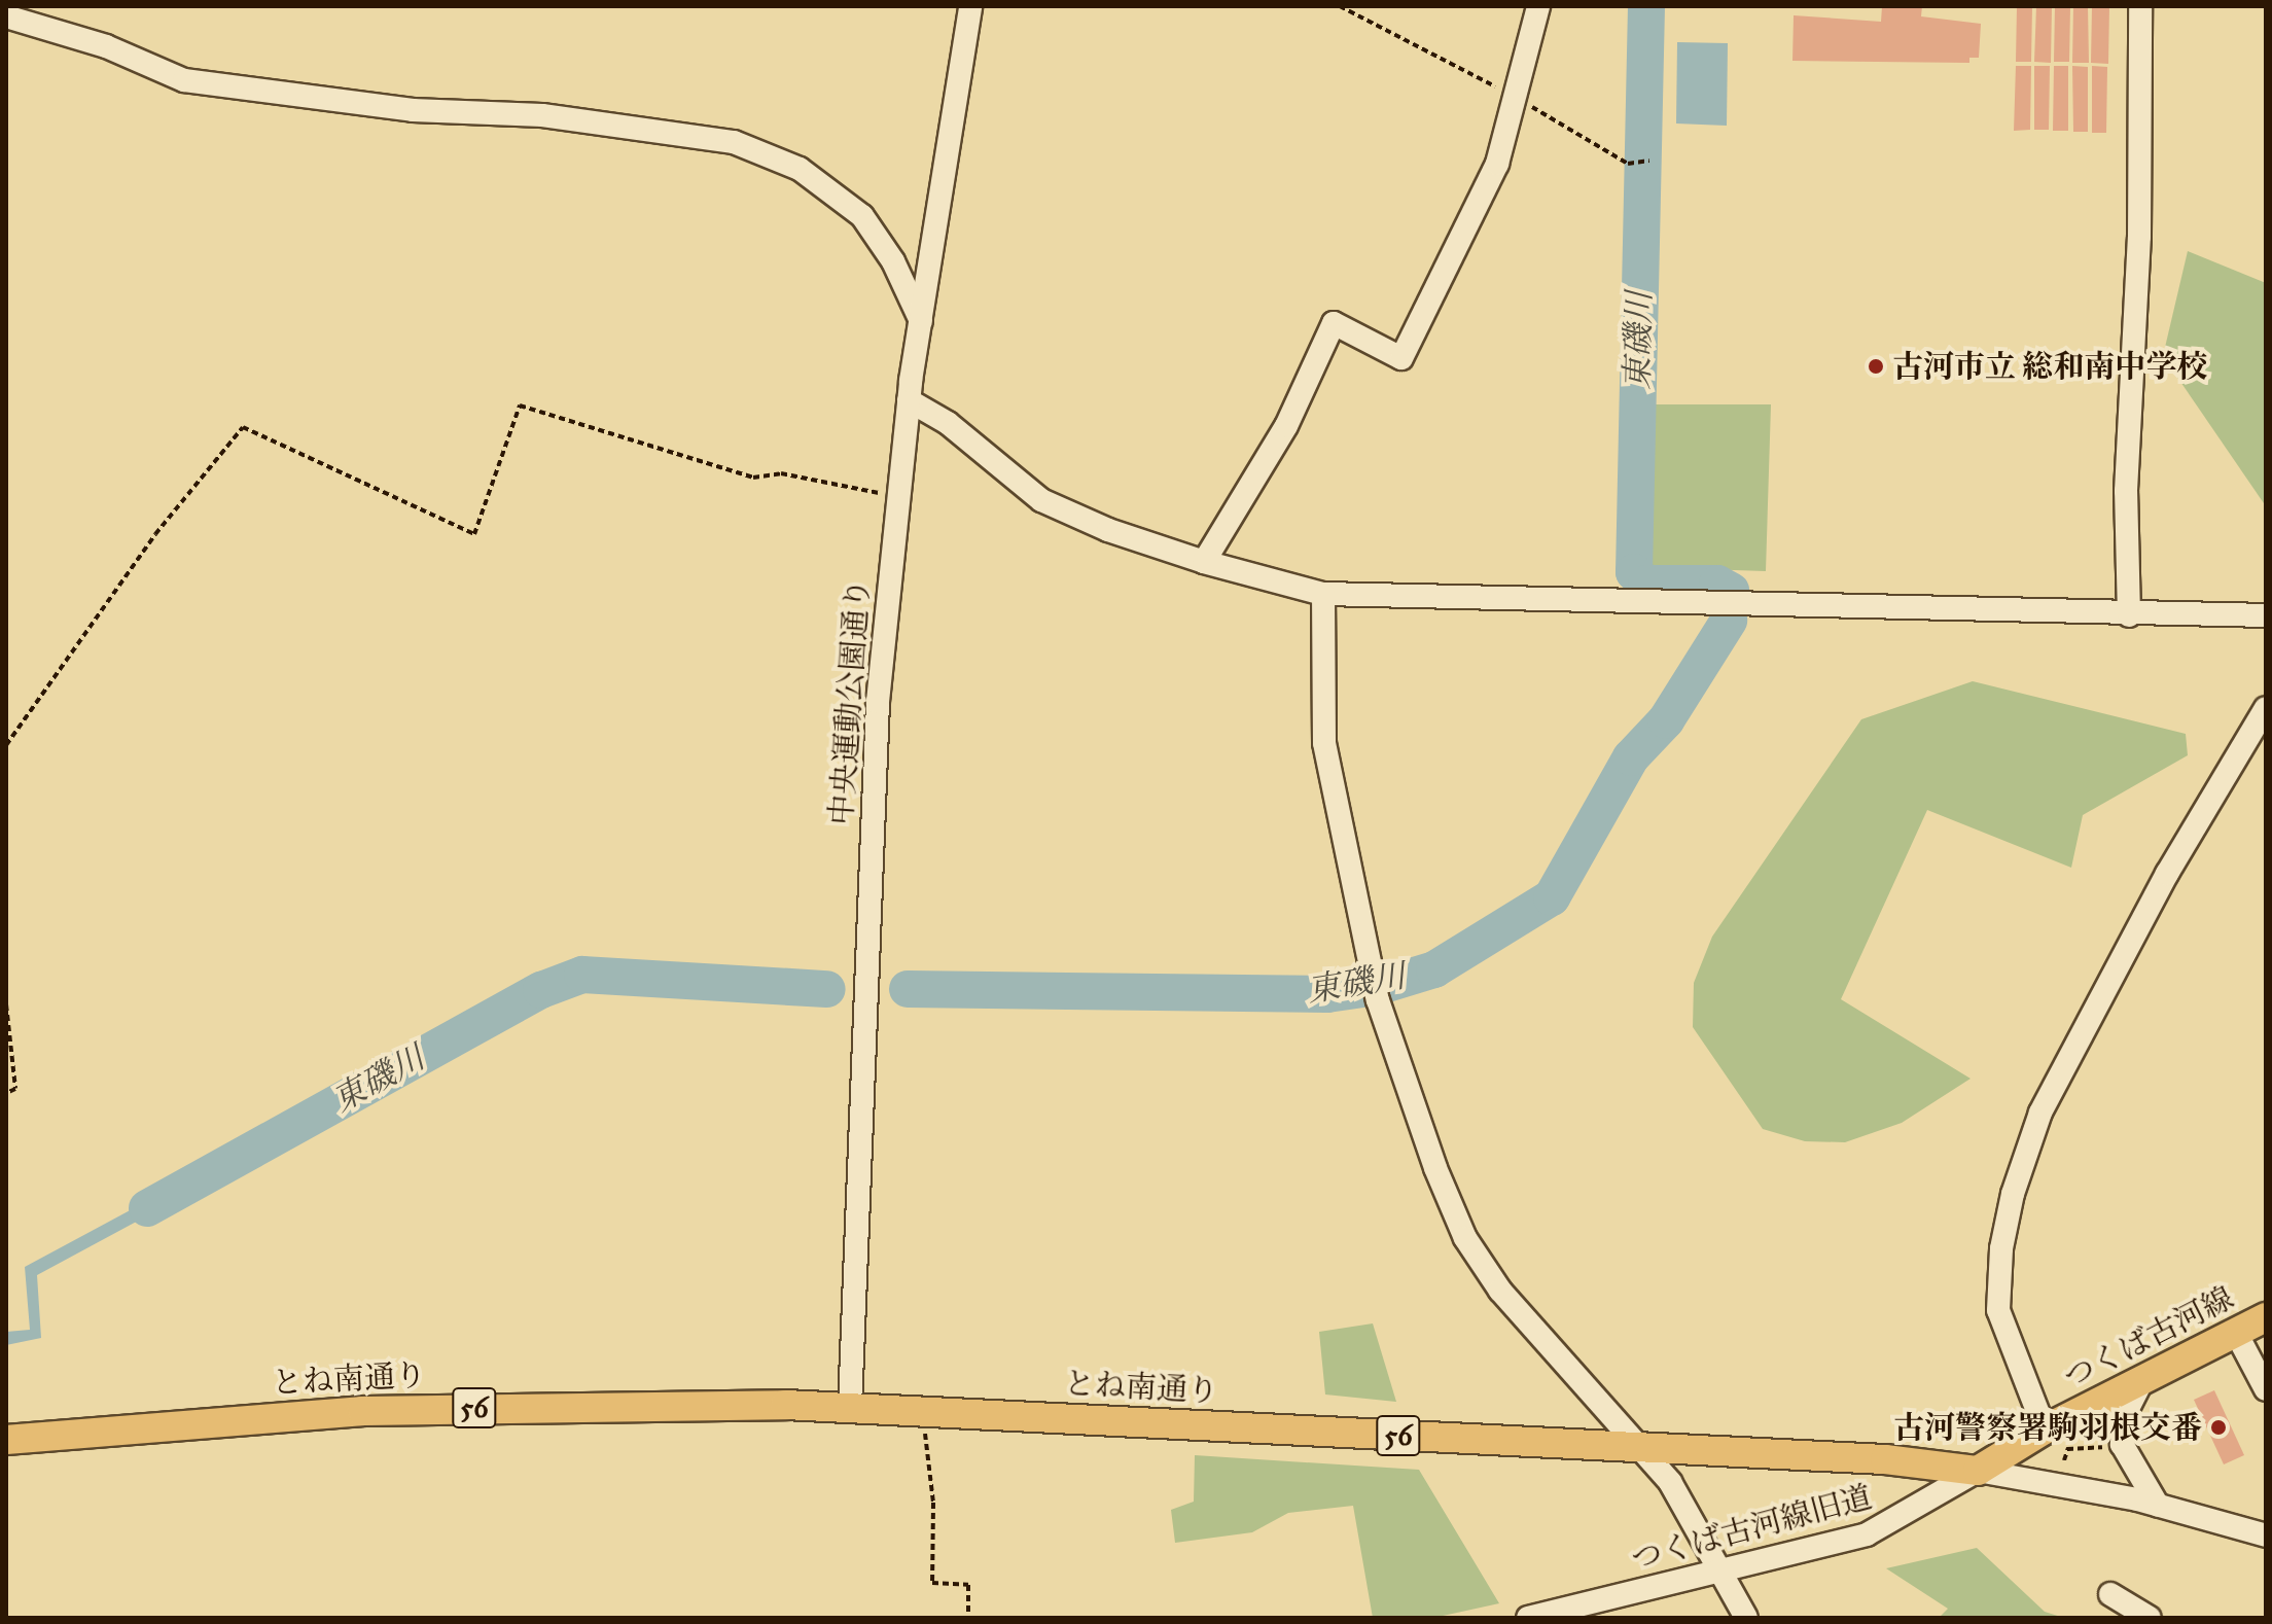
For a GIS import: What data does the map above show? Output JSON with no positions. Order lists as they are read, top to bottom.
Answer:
{
  "streets": {
    "main road": ["つくば古河線", "とね南通り", "56"],
    "street": ["中央運動公園通り", "つくば古河線旧道"]
  },
  "crossings": [
    ["中央運動公園通り", "とね南通り"],
    ["つくば古河線", "とね南通り"],
    ["つくば古河線", "つくば古河線旧道"],
    ["とね南通り", "つくば古河線旧道"]
  ],
  "water": ["東磯川"],
  "places": ["古河市立 総和南中学校", "古河警察署駒羽根交番"]
}
